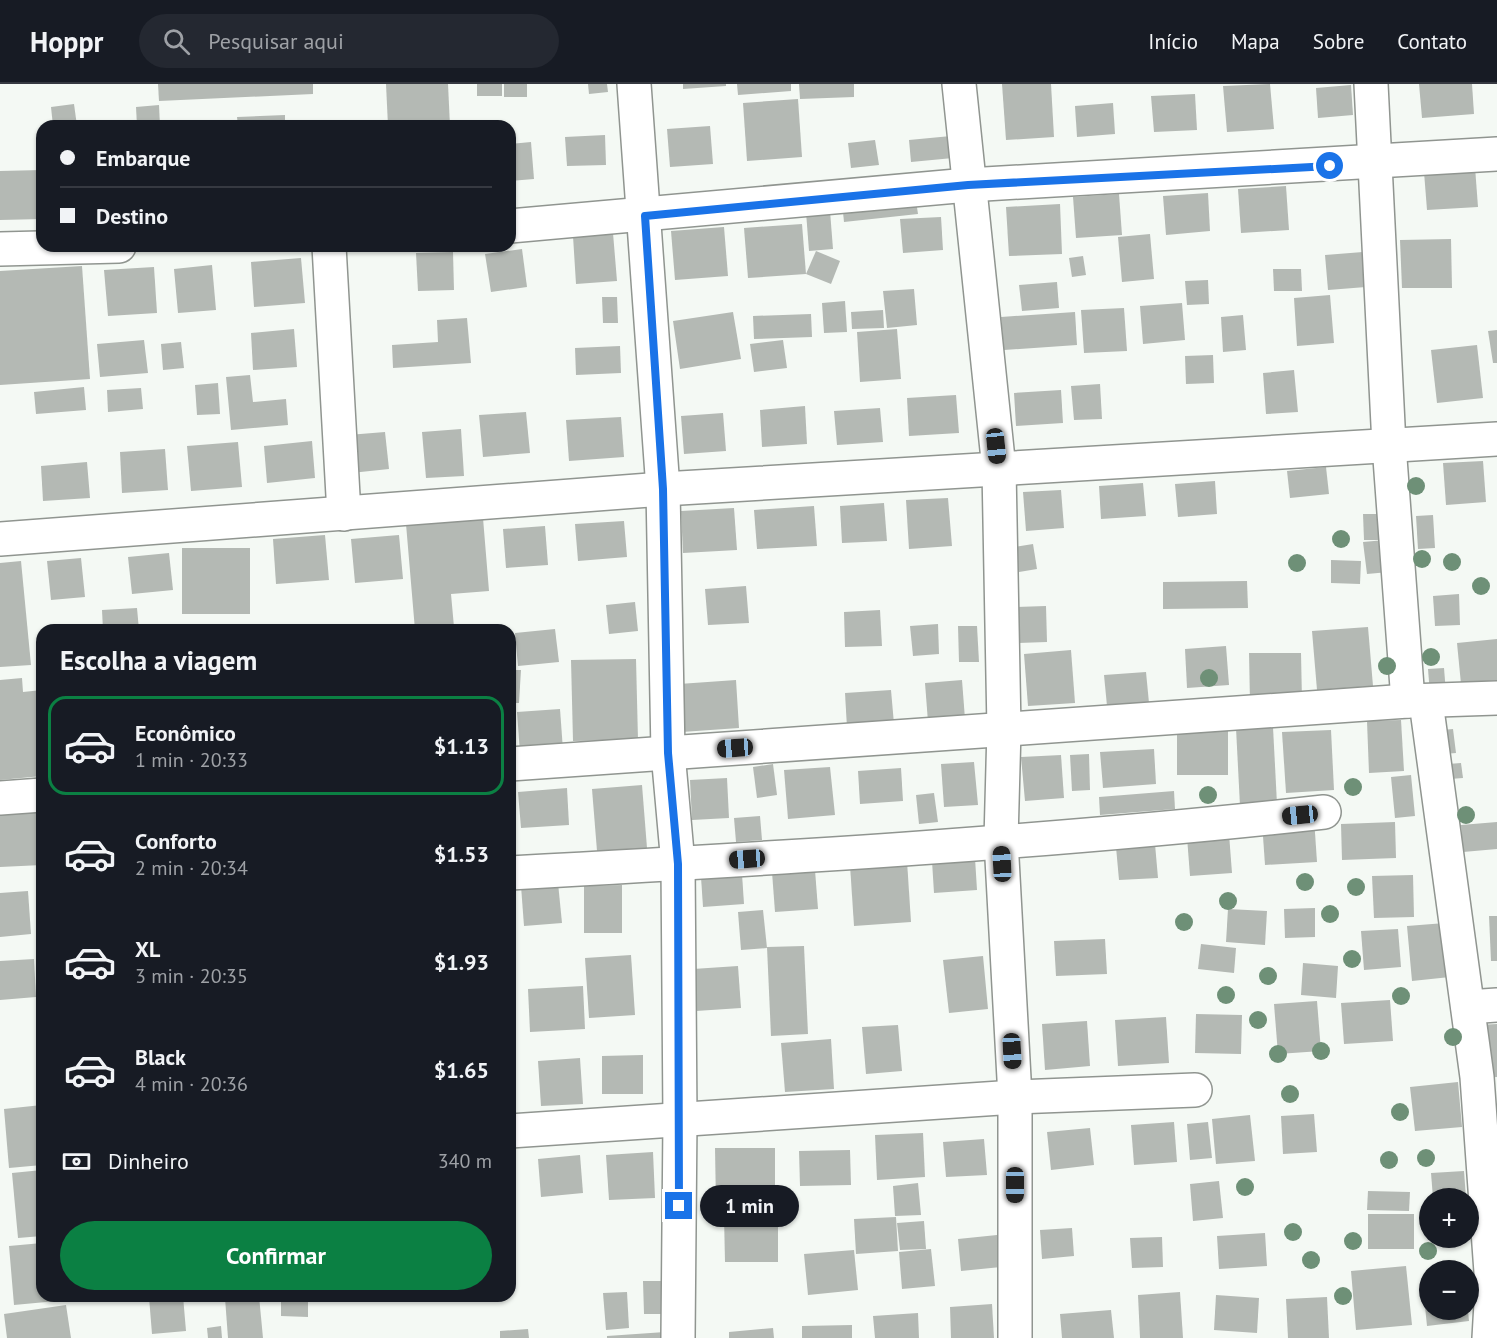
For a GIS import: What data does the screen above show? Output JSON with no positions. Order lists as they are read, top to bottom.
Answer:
{
  "page": {
    "header": "Hoppr",
    "search": "Pesquisar aqui",
    "nav": [
      "Início",
      "Mapa",
      "Sobre",
      "Contato"
    ],
    "banner": ["Embarque", "Destino"],
    "heading": "Escolha a viagem",
    "list": [
      {
        "name": "Econômico",
        "note": "1 min · 20:33",
        "value": "$1.13"
      },
      {
        "name": "Conforto",
        "note": "2 min · 20:34",
        "value": "$1.53"
      },
      {
        "name": "XL",
        "note": "3 min · 20:35",
        "value": "$1.93"
      },
      {
        "name": "Black",
        "note": "4 min · 20:36",
        "value": "$1.65"
      }
    ],
    "pay": ["Dinheiro", "340 m"],
    "bubble": "1 min",
    "map_buttons": ["+", "−"],
    "buttons": "Confirmar"
  }
}
